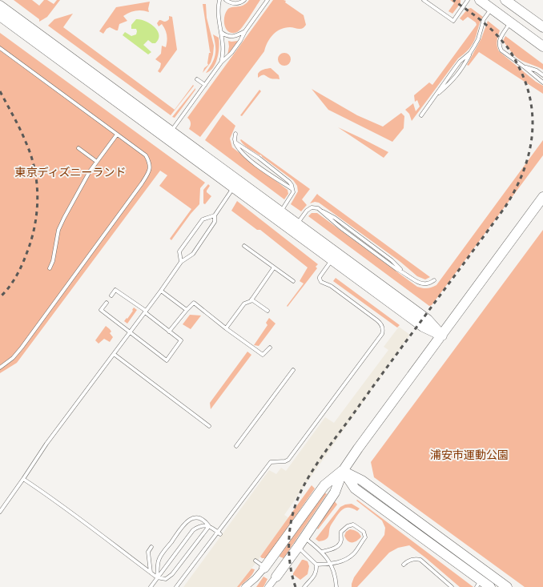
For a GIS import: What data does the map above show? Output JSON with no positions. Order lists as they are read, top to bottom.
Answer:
{
  "parks": ["東京ディズニーランド", "浦安市運動公園"]
}
